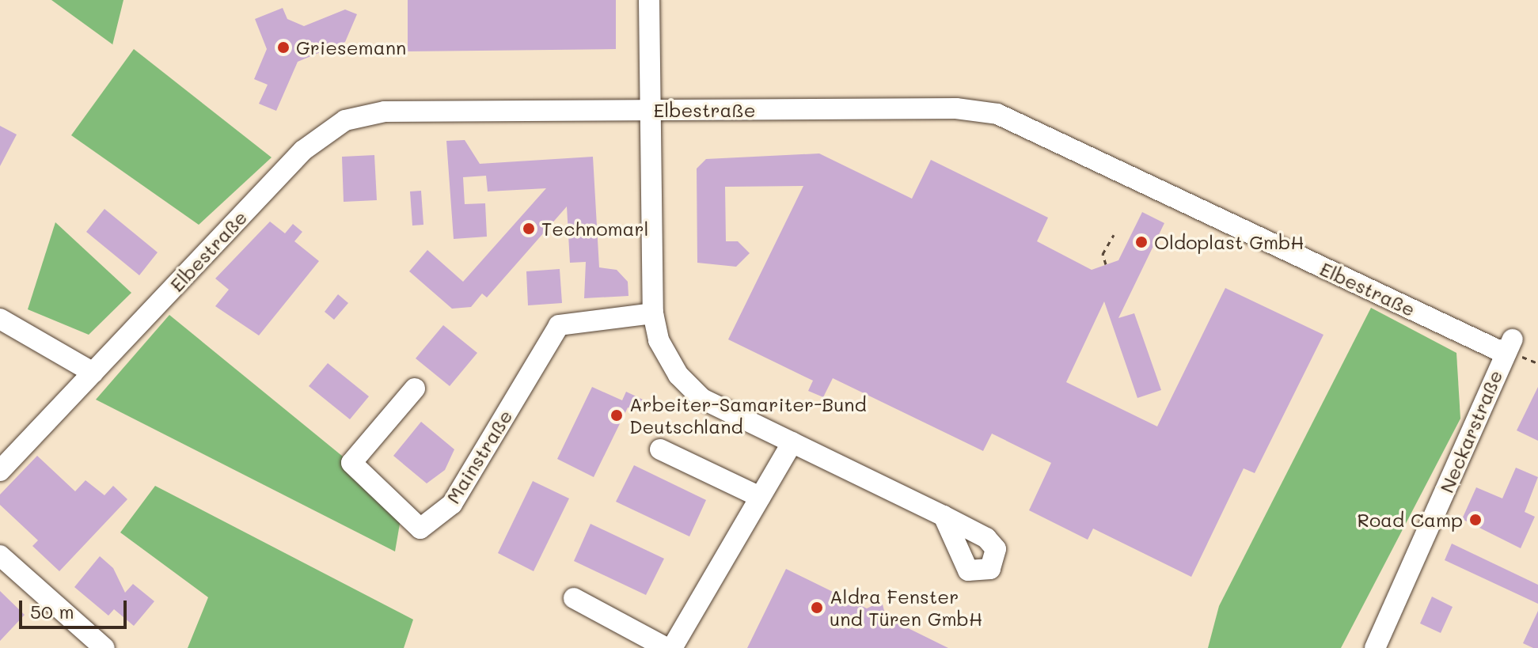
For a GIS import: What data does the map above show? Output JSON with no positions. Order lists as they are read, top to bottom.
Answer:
{
  "streets": {
    "street": ["Elbestraße", "Neckarstraße", "Mainstraße"]
  },
  "crossings": [
    ["Elbestraße", "Neckarstraße"]
  ],
  "places": [
    "Griesemann",
    "Technomarl",
    "Oldoplast GmbH",
    "Arbeiter-Samariter-Bund Deutschland",
    "Road Camp",
    "Aldra Fenster und Türen GmbH"
  ],
  "scale_bar": "50 m"
}
